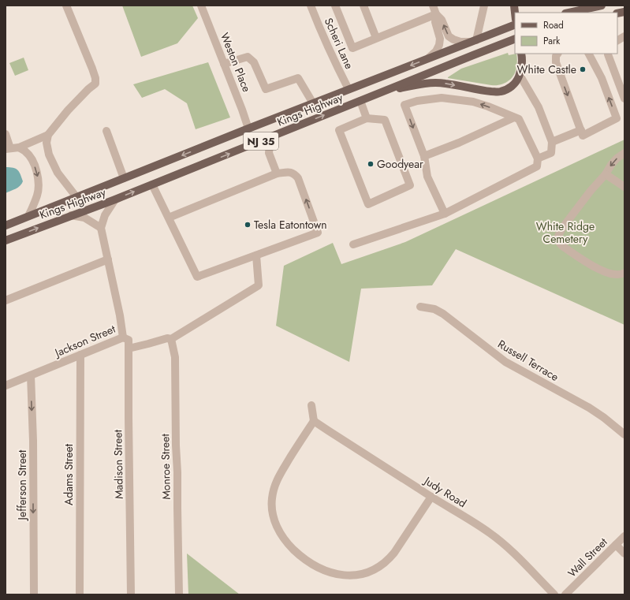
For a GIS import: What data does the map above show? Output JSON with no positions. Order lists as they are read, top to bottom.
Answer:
{
  "streets": {
    "main road": ["Kings Highway", "NJ 35"],
    "street": [
      "Scheri Lane",
      "Weston Place",
      "Jackson Street",
      "Russell Terrace",
      "Madison Street",
      "Monroe Street",
      "Adams Street",
      "Jefferson Street",
      "Judy Road",
      "Wall Street"
    ]
  },
  "crossings": [
    ["Scheri Lane", "Kings Highway"],
    ["Weston Place", "Kings Highway"],
    ["Jackson Street", "Madison Street"],
    ["Jackson Street", "Adams Street"],
    ["Jackson Street", "Jefferson Street"]
  ],
  "one_way": ["Jefferson Street"],
  "parks": ["White Ridge Cemetery"],
  "places": ["White Castle", "Goodyear", "Tesla Eatontown"],
  "legend": ["Road", "Park"]
}
